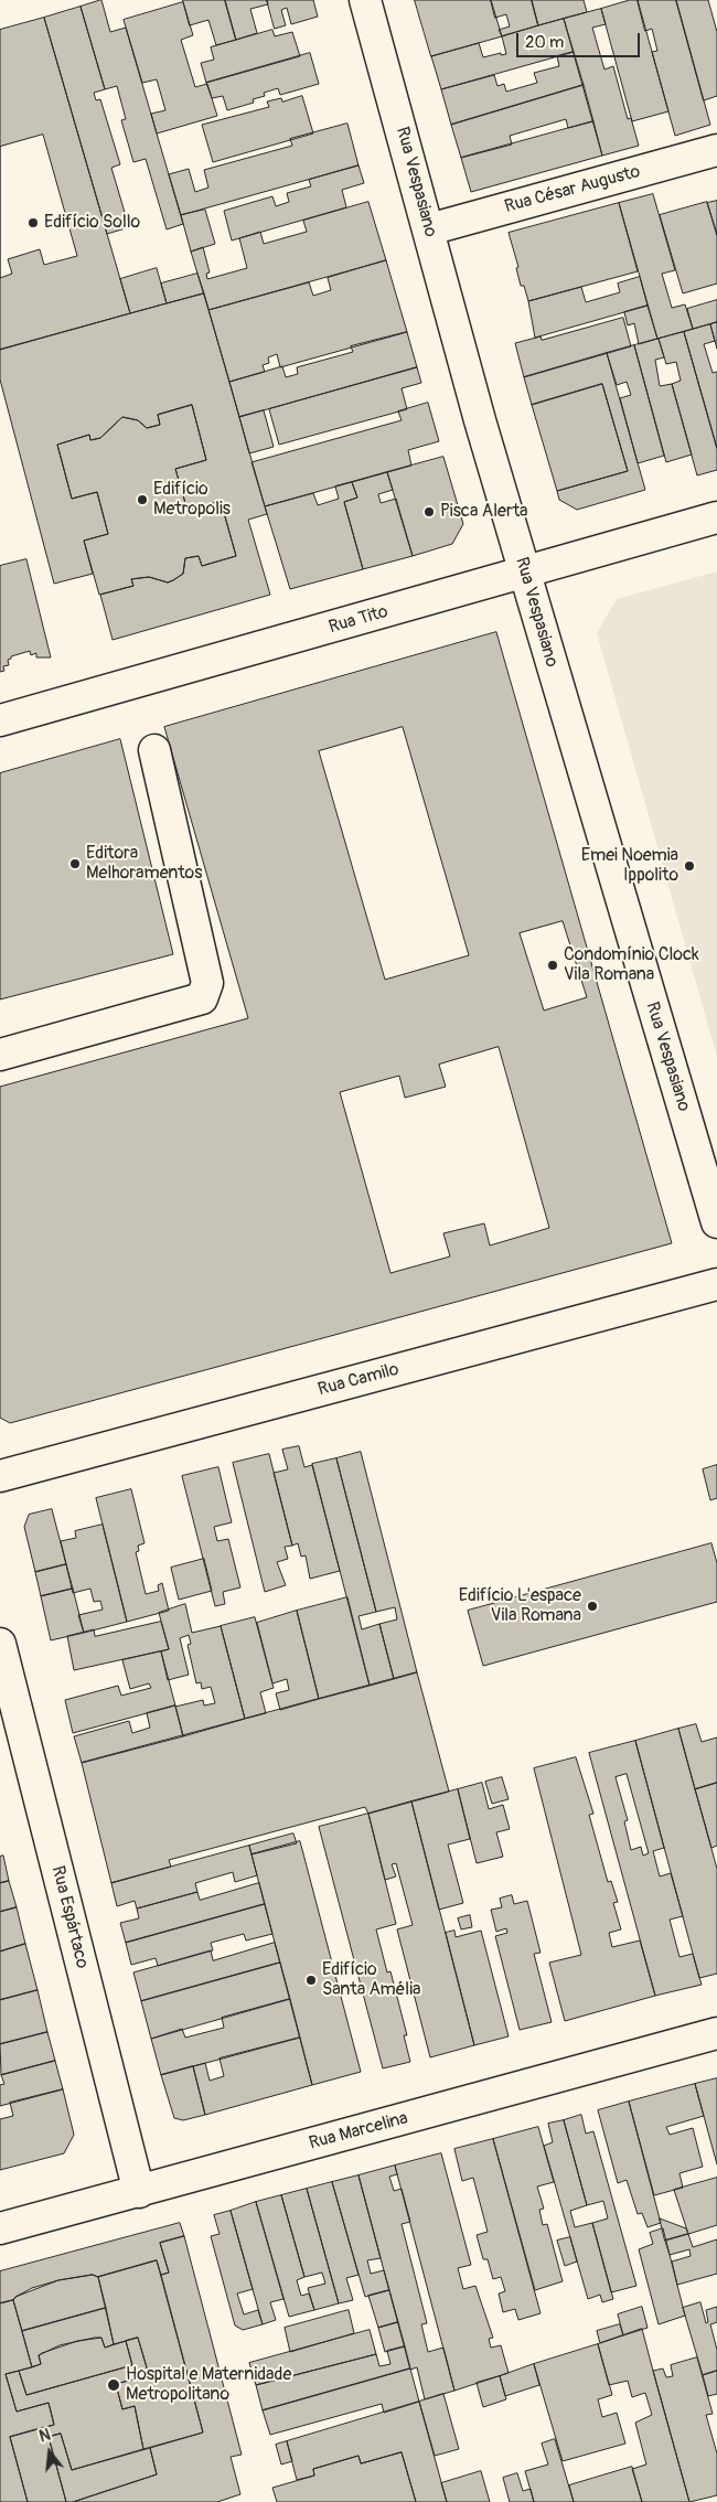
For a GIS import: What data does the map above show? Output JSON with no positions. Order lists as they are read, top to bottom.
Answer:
{
  "streets": {
    "street": [
      "Rua Vespasiano",
      "Rua César Augusto",
      "Rua Tito",
      "Rua Camilo",
      "Rua Espártaco",
      "Rua Marcelina"
    ]
  },
  "crossings": [
    ["Rua Vespasiano", "Rua César Augusto"],
    ["Rua Vespasiano", "Rua Tito"],
    ["Rua Espártaco", "Rua Marcelina"]
  ],
  "places": [
    "Edifício Sollo",
    "Edifício Metropolis",
    "Pisca Alerta",
    "Editora Melhoramentos",
    "Emei Noemia Ippolito",
    "Condomínio Clock Vila Romana",
    "Edifício L'espace Vila Romana",
    "Edifício Santa Amélia",
    "Hospital e Maternidade Metropolitano"
  ],
  "scale_bar": "20 m",
  "north": "top"
}
